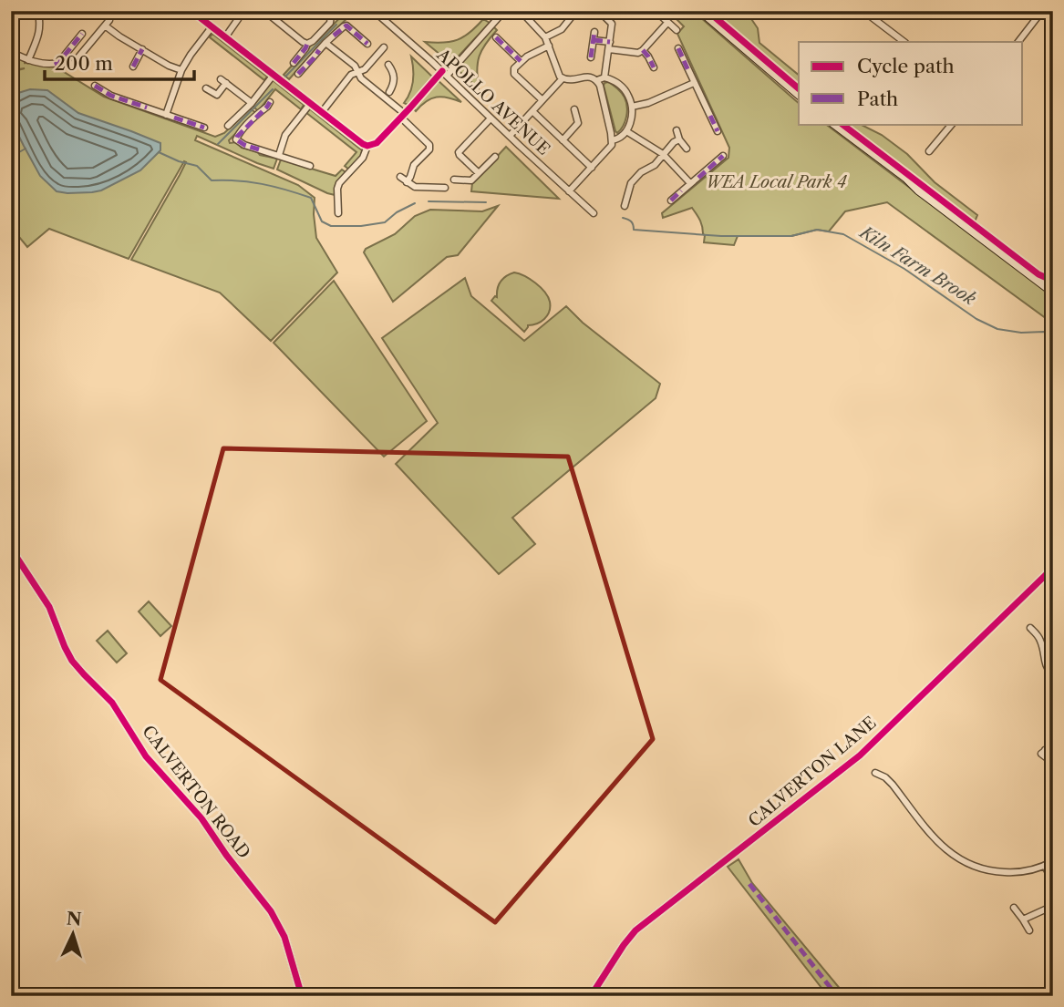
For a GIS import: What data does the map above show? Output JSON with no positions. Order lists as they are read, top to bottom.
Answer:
{
  "streets": {
    "street": ["APOLLO AVENUE", "CALVERTON LANE", "CALVERTON ROAD"]
  },
  "water": ["Kiln Farm Brook"],
  "parks": ["WEA Local Park 4"],
  "legend": ["Cycle path", "Path"],
  "scale_bar": "200 m",
  "north": "top"
}
